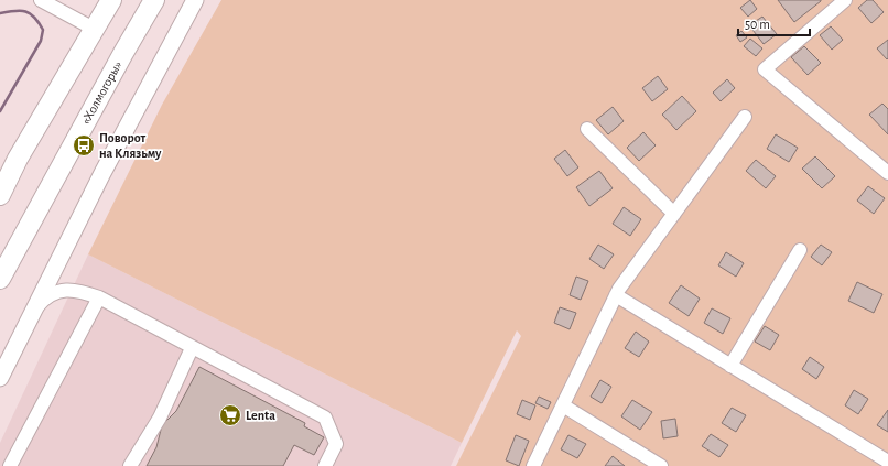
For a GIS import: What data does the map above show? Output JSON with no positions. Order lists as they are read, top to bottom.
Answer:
{
  "streets": {
    "highway": ["«Холмогоры»"]
  },
  "places": {
    "bus stop": ["Поворот на Клязьму"],
    "supermarket": ["Lenta"]
  },
  "scale_bar": "50 m"
}
